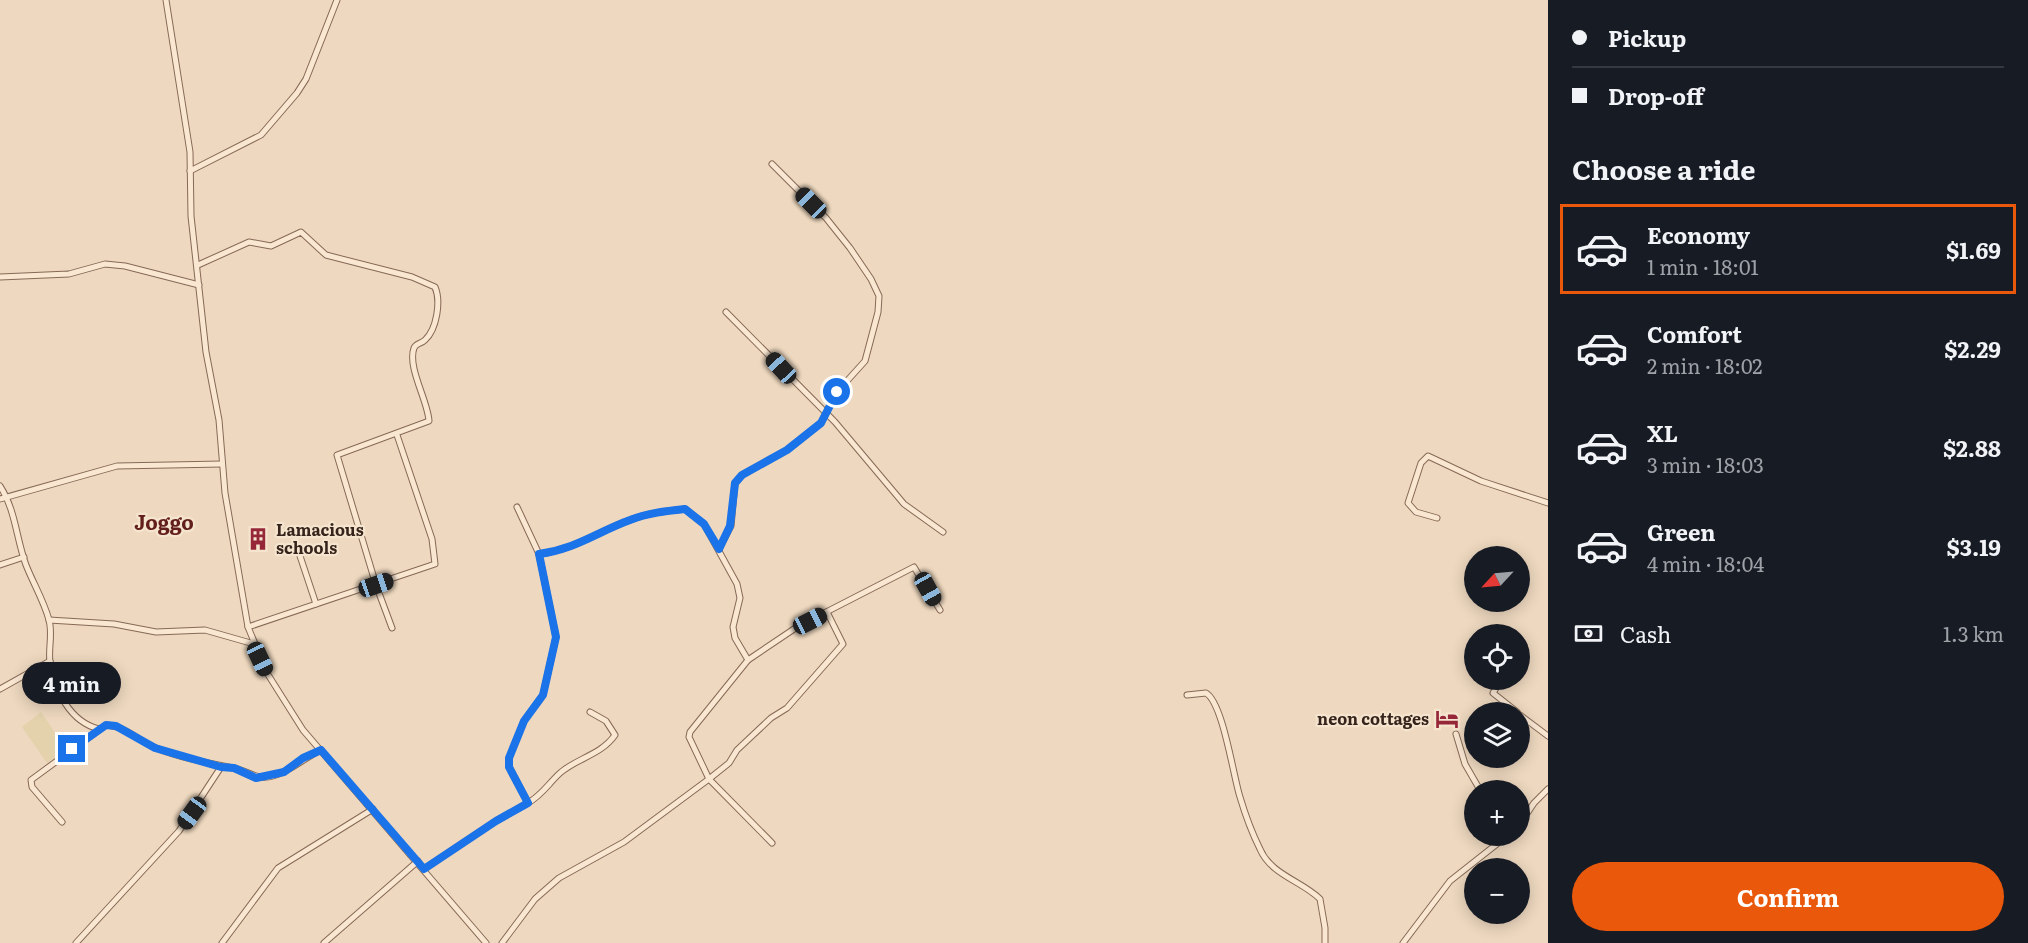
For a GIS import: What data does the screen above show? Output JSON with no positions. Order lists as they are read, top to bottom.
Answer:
{
  "districts": ["Joggo"],
  "places": {
    "building": ["Lamacious schools"],
    "hotel": ["neon cottages"]
  },
  "north": "bottom left",
  "page": {
    "banner": ["Pickup", "Drop-off"],
    "heading": "Choose a ride",
    "list": [
      {
        "name": "Economy",
        "note": "1 min · 18:01",
        "value": "$1.69"
      },
      {
        "name": "Comfort",
        "note": "2 min · 18:02",
        "value": "$2.29"
      },
      {
        "name": "XL",
        "note": "3 min · 18:03",
        "value": "$2.88"
      },
      {
        "name": "Green",
        "note": "4 min · 18:04",
        "value": "$3.19"
      }
    ],
    "map_buttons": ["+", "−"],
    "pay": ["Cash", "1.3 km"],
    "bubble": "4 min",
    "buttons": "Confirm"
  }
}
